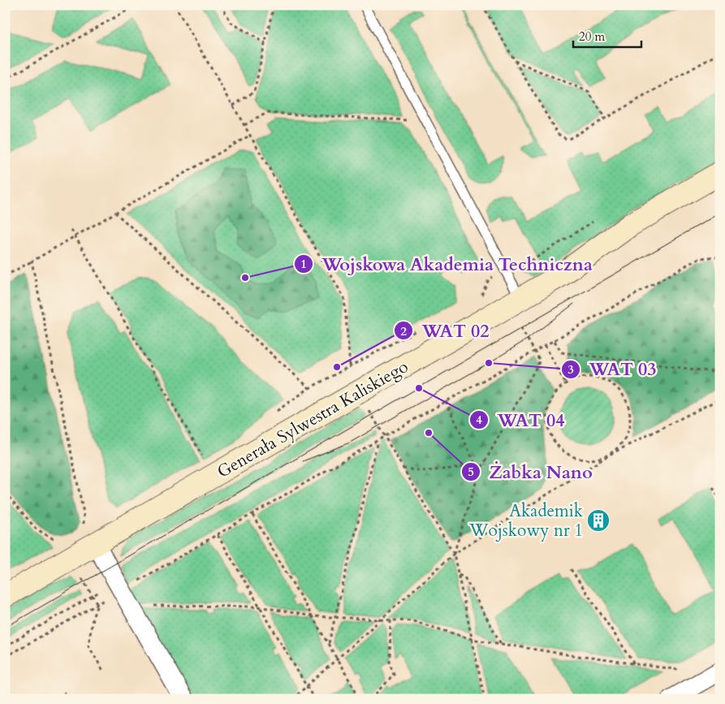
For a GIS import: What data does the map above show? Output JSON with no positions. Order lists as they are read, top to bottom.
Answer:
{
  "streets": {
    "street": ["Generała Sylwestra Kaliskiego"]
  },
  "places": {
    "other": [
      "Wojskowa Akademia Techniczna",
      "WAT 03",
      "WAT 02",
      "WAT 04",
      "Żabka Nano"
    ],
    "building": ["Akademik Wojskowy nr 1"]
  },
  "scale_bar": "20 m"
}
